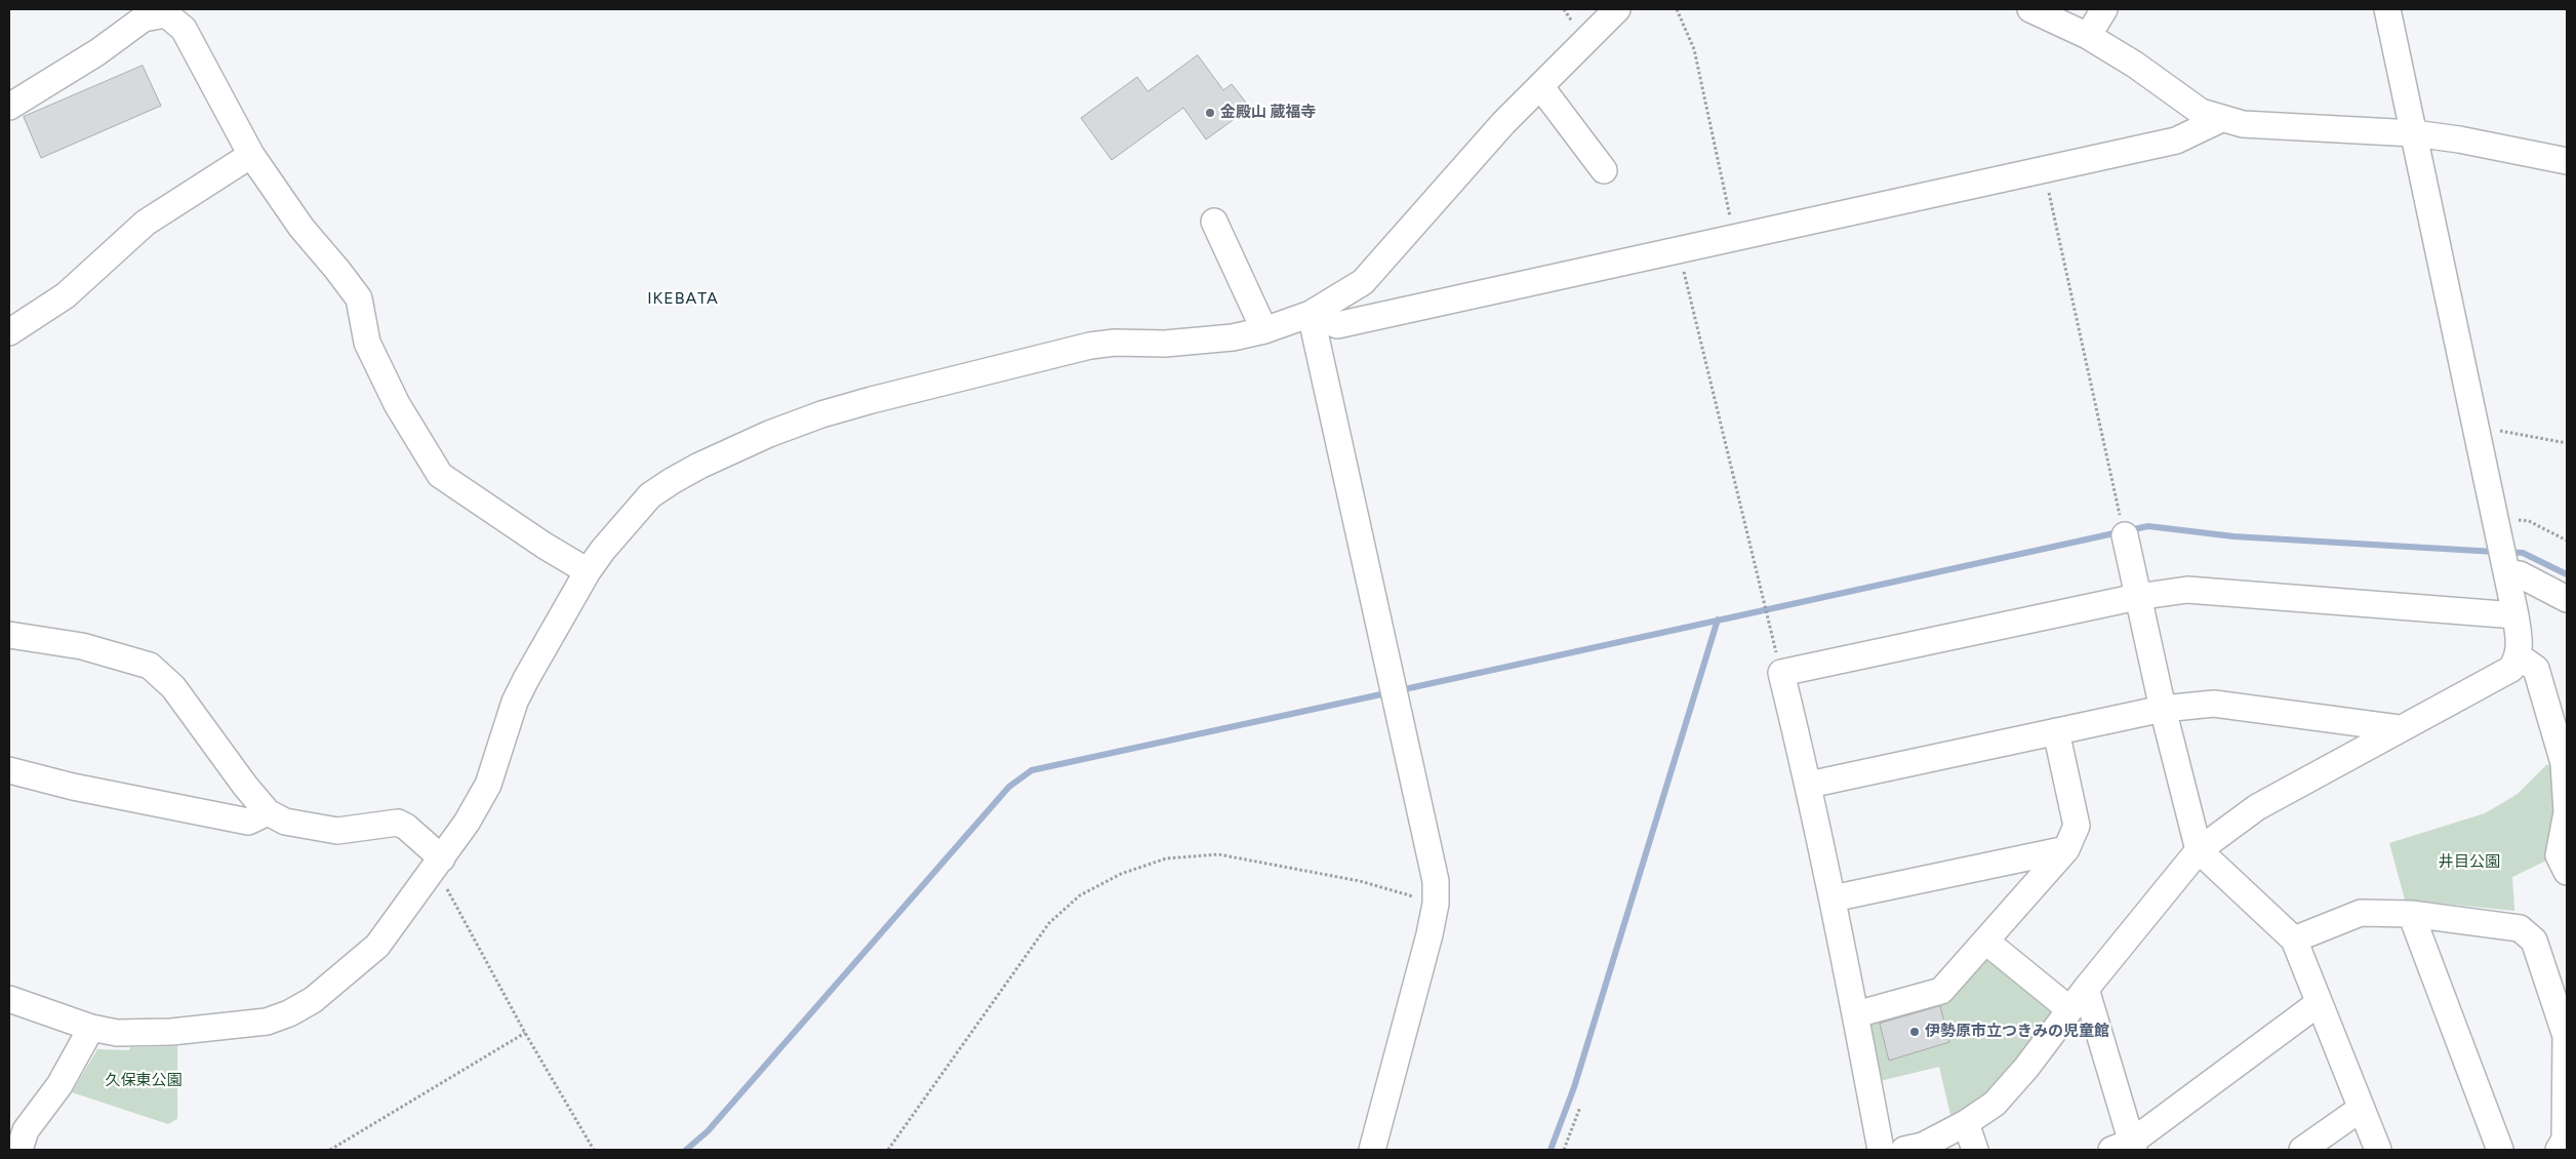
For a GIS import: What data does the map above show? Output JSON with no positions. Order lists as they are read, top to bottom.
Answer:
{
  "districts": ["IKEBATA"],
  "parks": ["井目公園", "久保東公園"],
  "places": ["金殿山 蔵福寺", "伊勢原市立つきみの児童館"]
}
